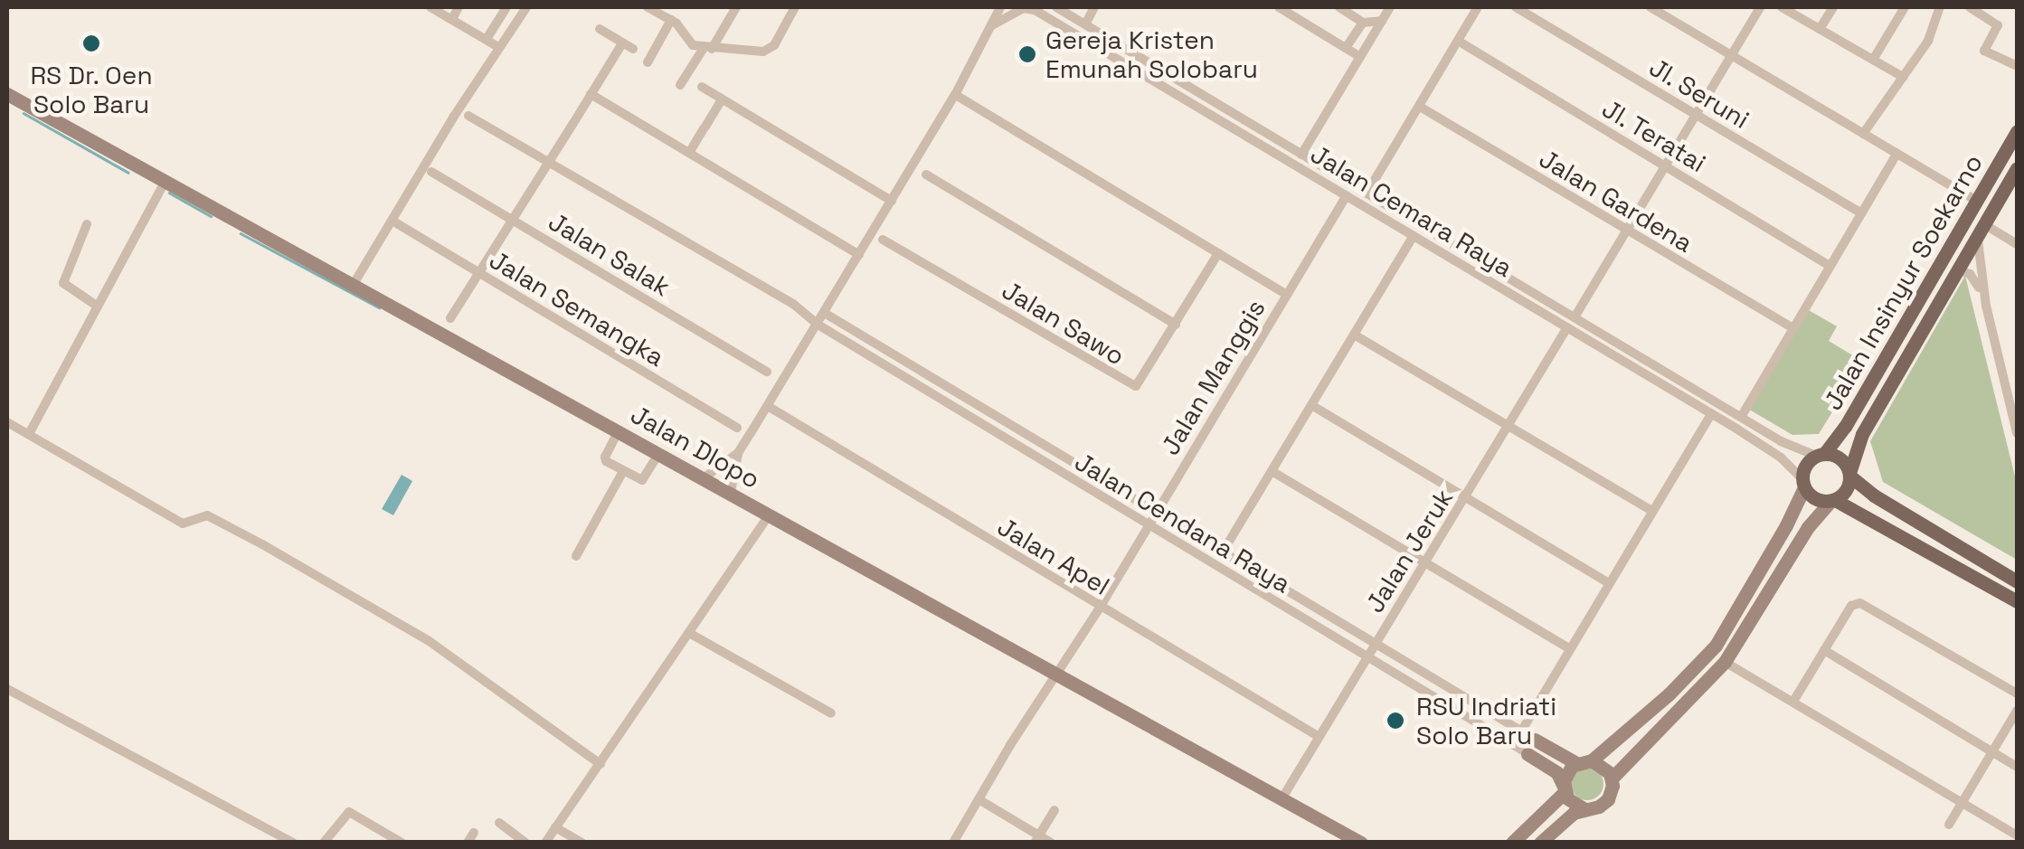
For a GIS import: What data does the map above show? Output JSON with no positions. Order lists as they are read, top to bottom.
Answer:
{
  "streets": {
    "main road": ["Jalan Insinyur Soekarno"],
    "street": [
      "Jl. Seruni",
      "Jl. Teratai",
      "Jalan Gardena",
      "Jalan Cemara Raya",
      "Jalan Salak",
      "Jalan Semangka",
      "Jalan Sawo",
      "Jalan Manggis",
      "Jalan Dlopo",
      "Jalan Cendana Raya",
      "Jalan Jeruk",
      "Jalan Apel"
    ]
  },
  "crossings": [
    ["Jalan Cemara Raya", "Jalan Insinyur Soekarno"],
    ["Jalan Cemara Raya", "Jalan Manggis"],
    ["Jalan Cemara Raya", "Jalan Jeruk"],
    ["Jalan Manggis", "Jalan Dlopo"],
    ["Jalan Manggis", "Jalan Cendana Raya"],
    ["Jalan Manggis", "Jalan Apel"],
    ["Jalan Cendana Raya", "Jalan Jeruk"],
    ["Jalan Jeruk", "Jalan Apel"]
  ],
  "places": ["RS Dr. Oen Solo Baru", "Gereja Kristen Emunah Solobaru", "RSU Indriati Solo Baru"]
}
